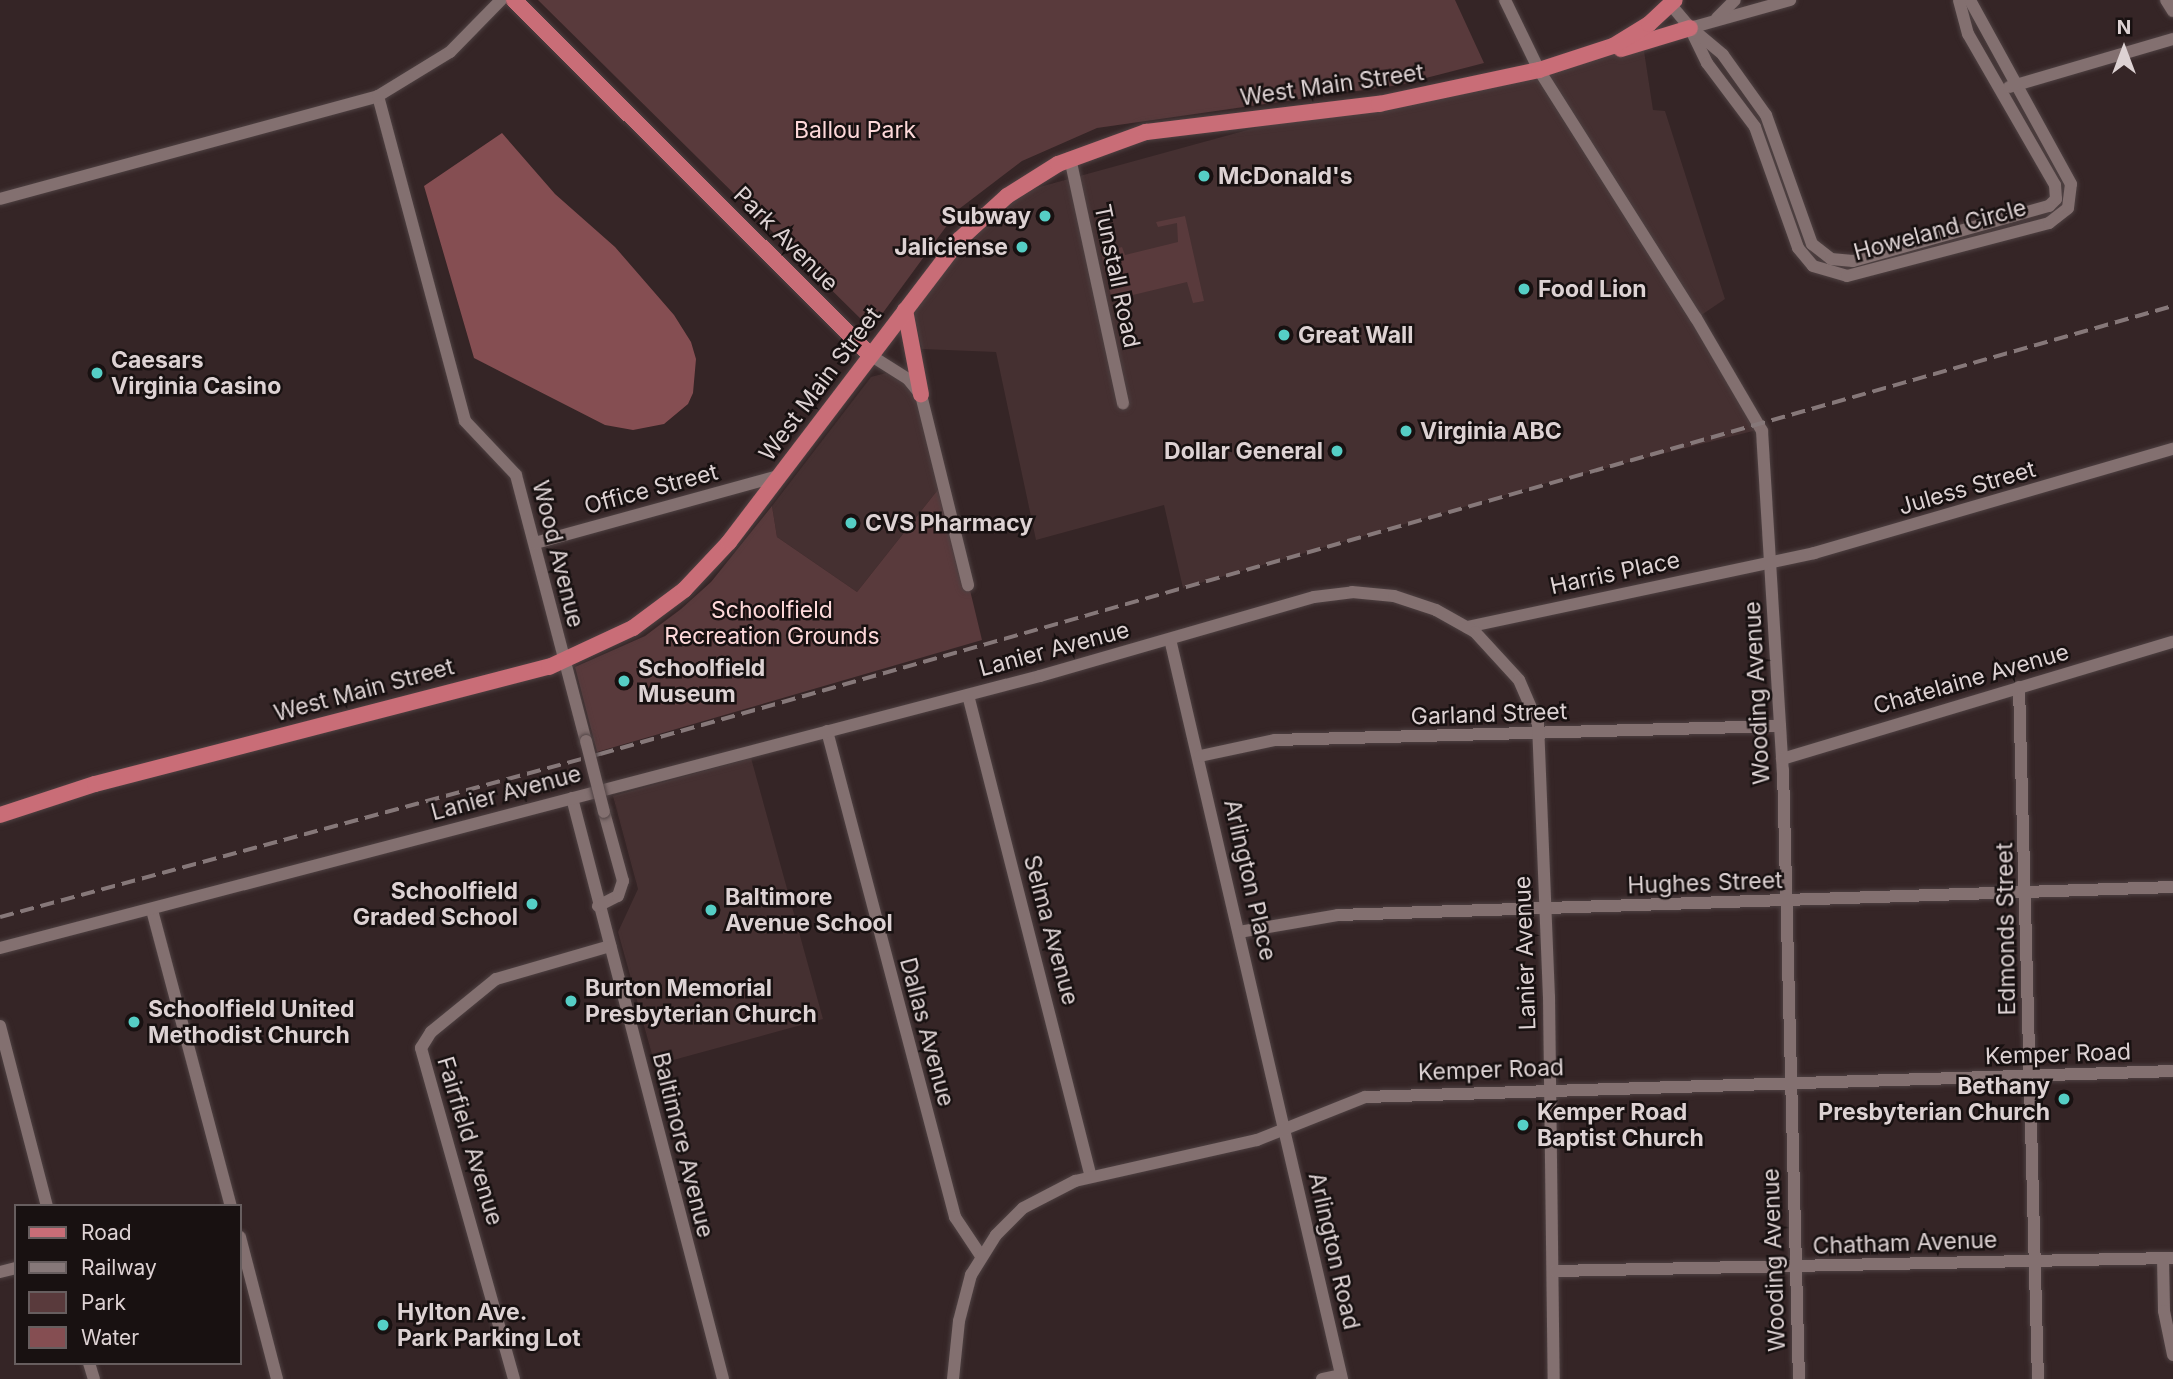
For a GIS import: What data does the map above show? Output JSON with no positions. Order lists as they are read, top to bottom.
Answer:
{
  "streets": {
    "main road": ["West Main Street", "Park Avenue"],
    "street": [
      "Howeland Circle",
      "Tunstall Road",
      "Juless Street",
      "Office Street",
      "Wood Avenue",
      "Harris Place",
      "Lanier Avenue",
      "Chatelaine Avenue",
      "Wooding Avenue",
      "Garland Street",
      "Arlington Place",
      "Hughes Street",
      "Edmonds Street",
      "Selma Avenue",
      "Dallas Avenue",
      "Kemper Road",
      "Fairfield Avenue",
      "Baltimore Avenue",
      "Chatham Avenue",
      "Arlington Road"
    ]
  },
  "crossings": [
    ["West Main Street", "Howeland Circle"],
    ["West Main Street", "Park Avenue"],
    ["West Main Street", "Tunstall Road"],
    ["West Main Street", "Office Street"],
    ["West Main Street", "Wood Avenue"],
    ["West Main Street", "Wooding Avenue"],
    ["Juless Street", "Harris Place"],
    ["Juless Street", "Wooding Avenue"],
    ["Office Street", "Wood Avenue"],
    ["Wood Avenue", "Baltimore Avenue"],
    ["Harris Place", "Lanier Avenue"],
    ["Harris Place", "Wooding Avenue"],
    ["Lanier Avenue", "Garland Street"],
    ["Lanier Avenue", "Arlington Place"],
    ["Lanier Avenue", "Hughes Street"],
    ["Lanier Avenue", "Selma Avenue"],
    ["Lanier Avenue", "Dallas Avenue"],
    ["Lanier Avenue", "Kemper Road"],
    ["Lanier Avenue", "Baltimore Avenue"],
    ["Lanier Avenue", "Chatham Avenue"],
    ["Chatelaine Avenue", "Wooding Avenue"],
    ["Chatelaine Avenue", "Edmonds Street"],
    ["Wooding Avenue", "Garland Street"],
    ["Wooding Avenue", "Hughes Street"],
    ["Wooding Avenue", "Kemper Road"],
    ["Wooding Avenue", "Chatham Avenue"],
    ["Garland Street", "Arlington Place"],
    ["Arlington Place", "Hughes Street"],
    ["Arlington Place", "Kemper Road"],
    ["Arlington Place", "Arlington Road"],
    ["Hughes Street", "Edmonds Street"],
    ["Edmonds Street", "Kemper Road"],
    ["Edmonds Street", "Chatham Avenue"],
    ["Selma Avenue", "Kemper Road"],
    ["Dallas Avenue", "Kemper Road"],
    ["Kemper Road", "Arlington Road"],
    ["Fairfield Avenue", "Baltimore Avenue"]
  ],
  "parks": ["Ballou Park", "Schoolfield Recreation Grounds"],
  "places": [
    "McDonald's",
    "Subway",
    "Jaliciense",
    "Food Lion",
    "Great Wall",
    "Caesars Virginia Casino",
    "Virginia ABC",
    "Dollar General",
    "CVS Pharmacy",
    "Schoolfield Museum",
    "Schoolfield Graded School",
    "Baltimore Avenue School",
    "Burton Memorial Presbyterian Church",
    "Schoolfield United Methodist Church",
    "Bethany Presbyterian Church",
    "Kemper Road Baptist Church",
    "Hylton Ave. Park Parking Lot"
  ],
  "legend": [
    "Road",
    "Railway",
    "Park",
    "Water"
  ],
  "north": "top"
}
